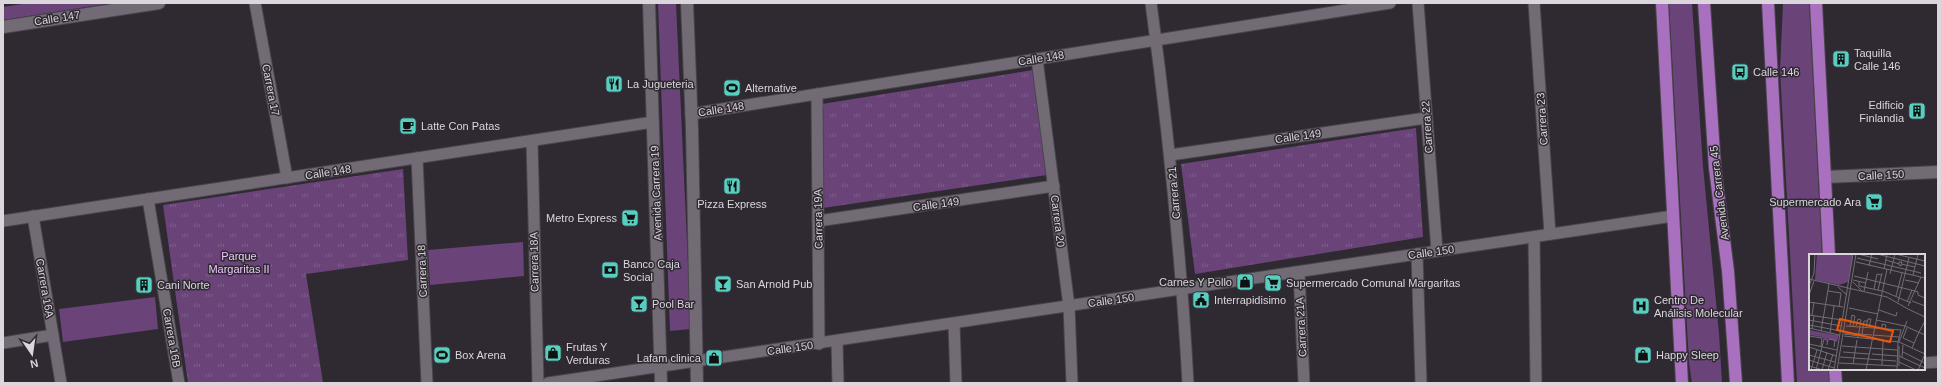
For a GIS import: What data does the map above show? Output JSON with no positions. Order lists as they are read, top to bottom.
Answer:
{
  "streets": {
    "highway": ["Avenida Carrera 45"],
    "main road": ["Calle 147", "Calle 150", "Avenida Carrera 19"],
    "street": [
      "Calle 148",
      "Carrera 17",
      "Carrera 23",
      "Carrera 22",
      "Calle 149",
      "Carrera 21",
      "Carrera 19A",
      "Carrera 20",
      "Carrera 18A",
      "Carrera 18",
      "Carrera 16A",
      "Carrera 21A",
      "Carrera 16B"
    ]
  },
  "crossings": [
    ["Calle 148", "Carrera 17"],
    ["Calle 148", "Avenida Carrera 19"],
    ["Calle 148", "Carrera 21"],
    ["Calle 148", "Carrera 19A"],
    ["Calle 148", "Carrera 20"],
    ["Calle 148", "Carrera 18A"],
    ["Calle 148", "Carrera 18"],
    ["Calle 148", "Carrera 16A"],
    ["Calle 148", "Carrera 16B"],
    ["Carrera 23", "Calle 150"],
    ["Carrera 22", "Calle 149"],
    ["Carrera 22", "Calle 150"],
    ["Calle 149", "Carrera 21"],
    ["Calle 149", "Carrera 19A"],
    ["Calle 149", "Carrera 20"],
    ["Calle 150", "Avenida Carrera 19"],
    ["Calle 150", "Carrera 21"],
    ["Calle 150", "Carrera 19A"],
    ["Calle 150", "Carrera 20"],
    ["Calle 150", "Carrera 21A"]
  ],
  "parks": ["Parque Margaritas II"],
  "places": {
    "building": ["Taquilla Calle 146", "Edificio Finlandia", "Cani Norte"],
    "bus stop": ["Calle 146"],
    "restaurant": ["La Jugueteria", "Pizza Express"],
    "sports": ["Alternative", "Box Arena"],
    "cafe": ["Latte Con Patas"],
    "supermarket": ["Supermercado Ara", "Metro Express", "Supermercado Comunal Margaritas"],
    "bank": ["Banco Caja Social"],
    "shop": [
      "Carnes Y Pollo",
      "Frutas Y Verduras",
      "Happy Sleep",
      "Lafam clinica"
    ],
    "bar": ["San Arnold Pub", "Pool Bar"],
    "public building": ["Interrapidisimo"],
    "hospital": ["Centro De Análisis Molecular"]
  },
  "north": "bottom"
}
